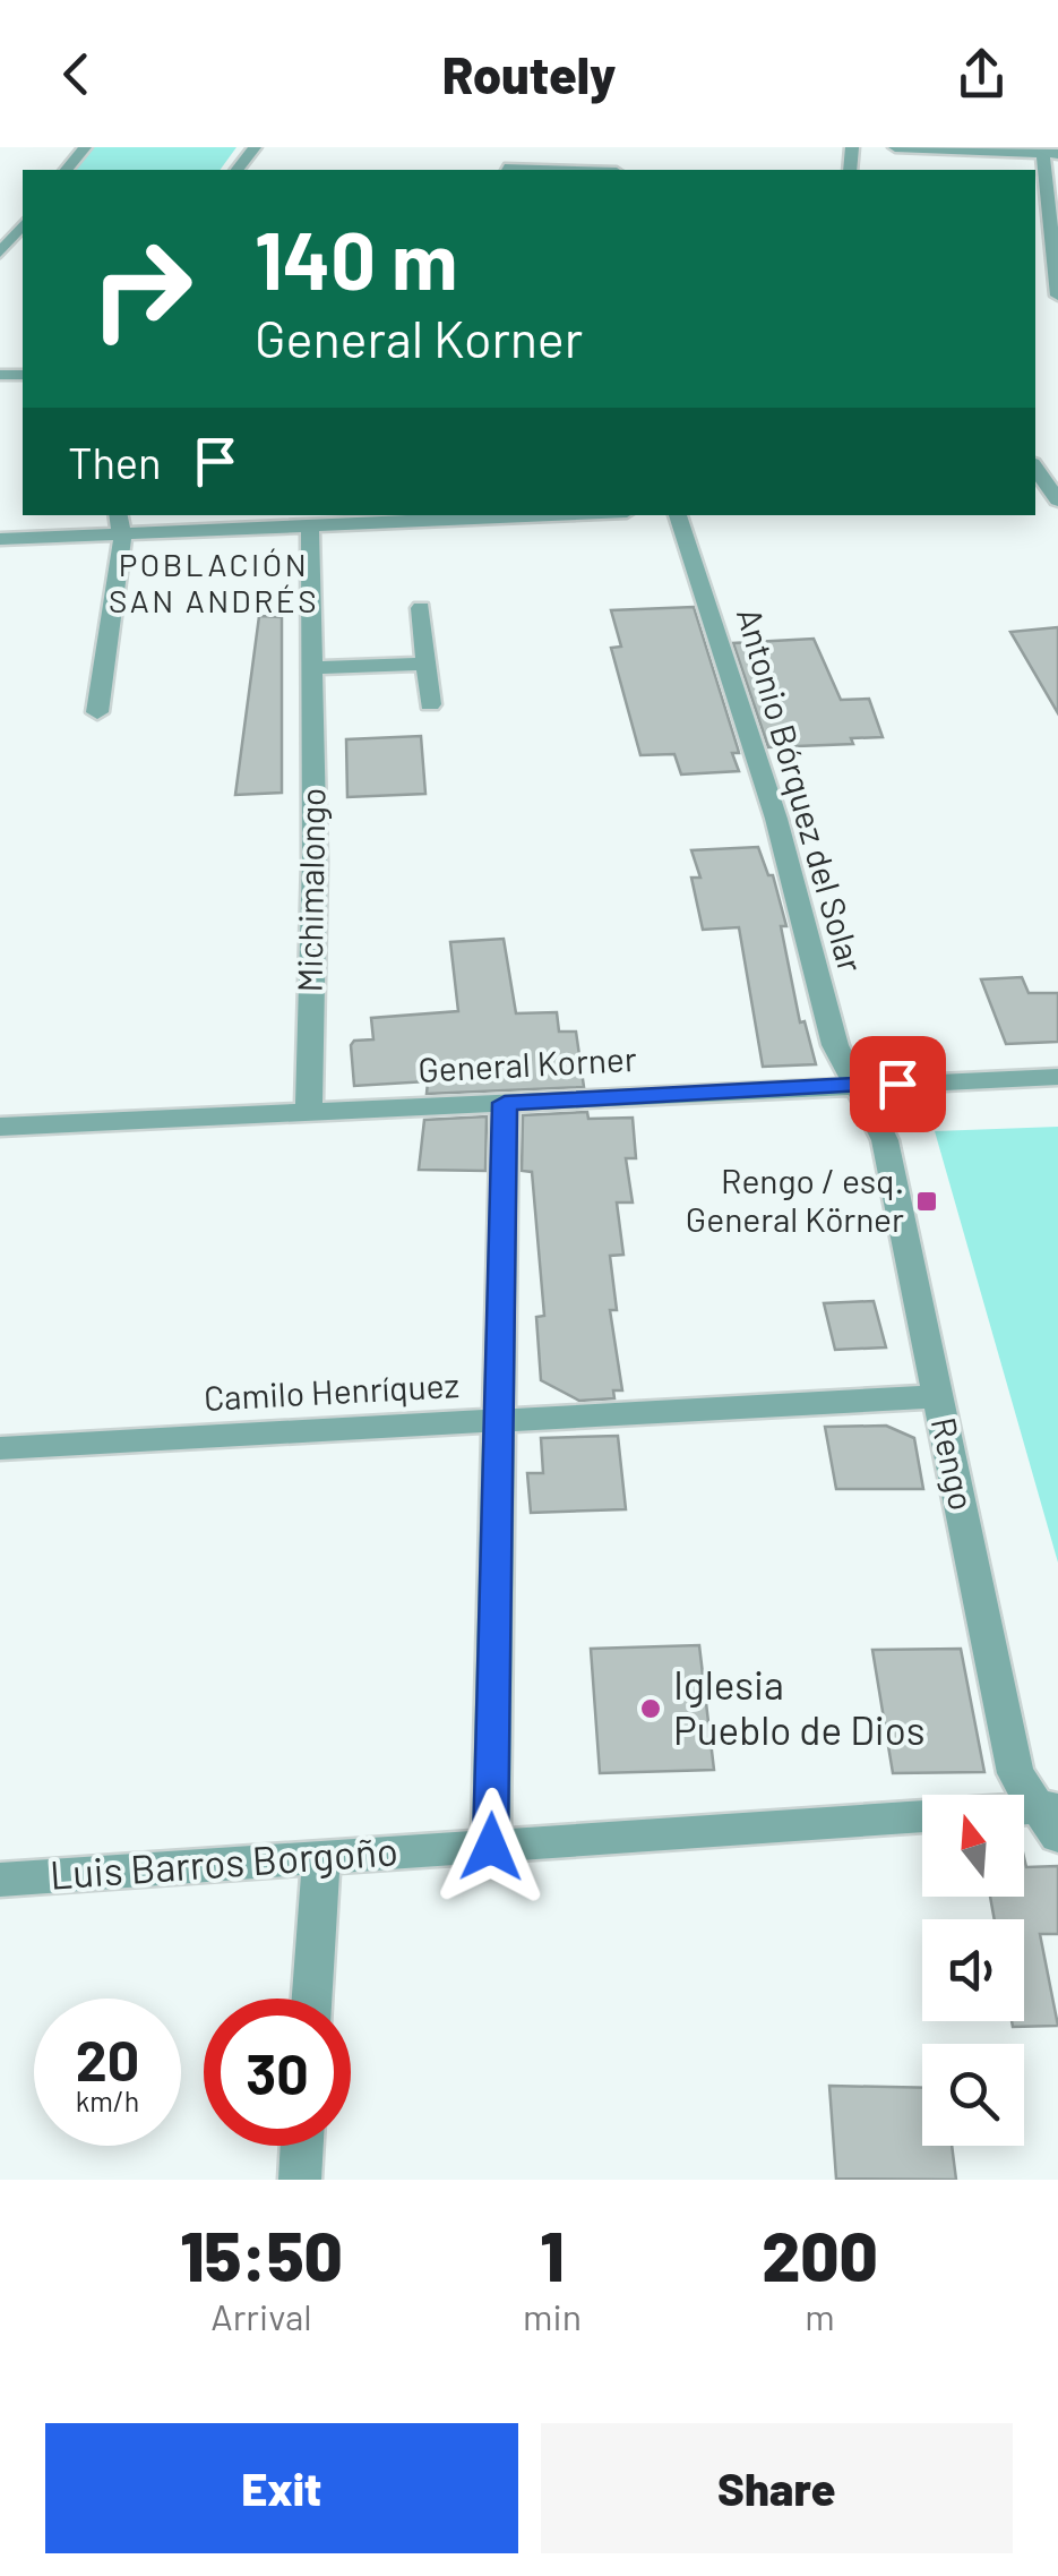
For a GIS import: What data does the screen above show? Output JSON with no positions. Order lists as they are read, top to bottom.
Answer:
{
  "streets": {
    "street": [
      "Antonio Bórquez del Solar",
      "Michimalongo",
      "General Korner",
      "Camilo Henríquez",
      "Rengo",
      "Luis Barros Borgoño"
    ]
  },
  "crossings": [
    ["Antonio Bórquez del Solar", "General Korner"],
    ["Antonio Bórquez del Solar", "Rengo"],
    ["Michimalongo", "General Korner"],
    ["General Korner", "Rengo"],
    ["Camilo Henríquez", "Rengo"],
    ["Rengo", "Luis Barros Borgoño"]
  ],
  "districts": ["POBLACIÓN SAN ANDRÉS"],
  "places": {
    "transit": ["Rengo / esq. General Körner"],
    "other": ["Iglesia Pueblo de Dios"]
  },
  "north": "top",
  "page": {
    "header": "Routely",
    "turn": ["140 m", "General Korner"],
    "then": "Then",
    "speed": "20 km/h",
    "limit": "30",
    "eta": [
      "15:50",
      "Arrival",
      "1",
      "min",
      "200",
      "m"
    ],
    "buttons": ["Exit", "Share"]
  }
}
